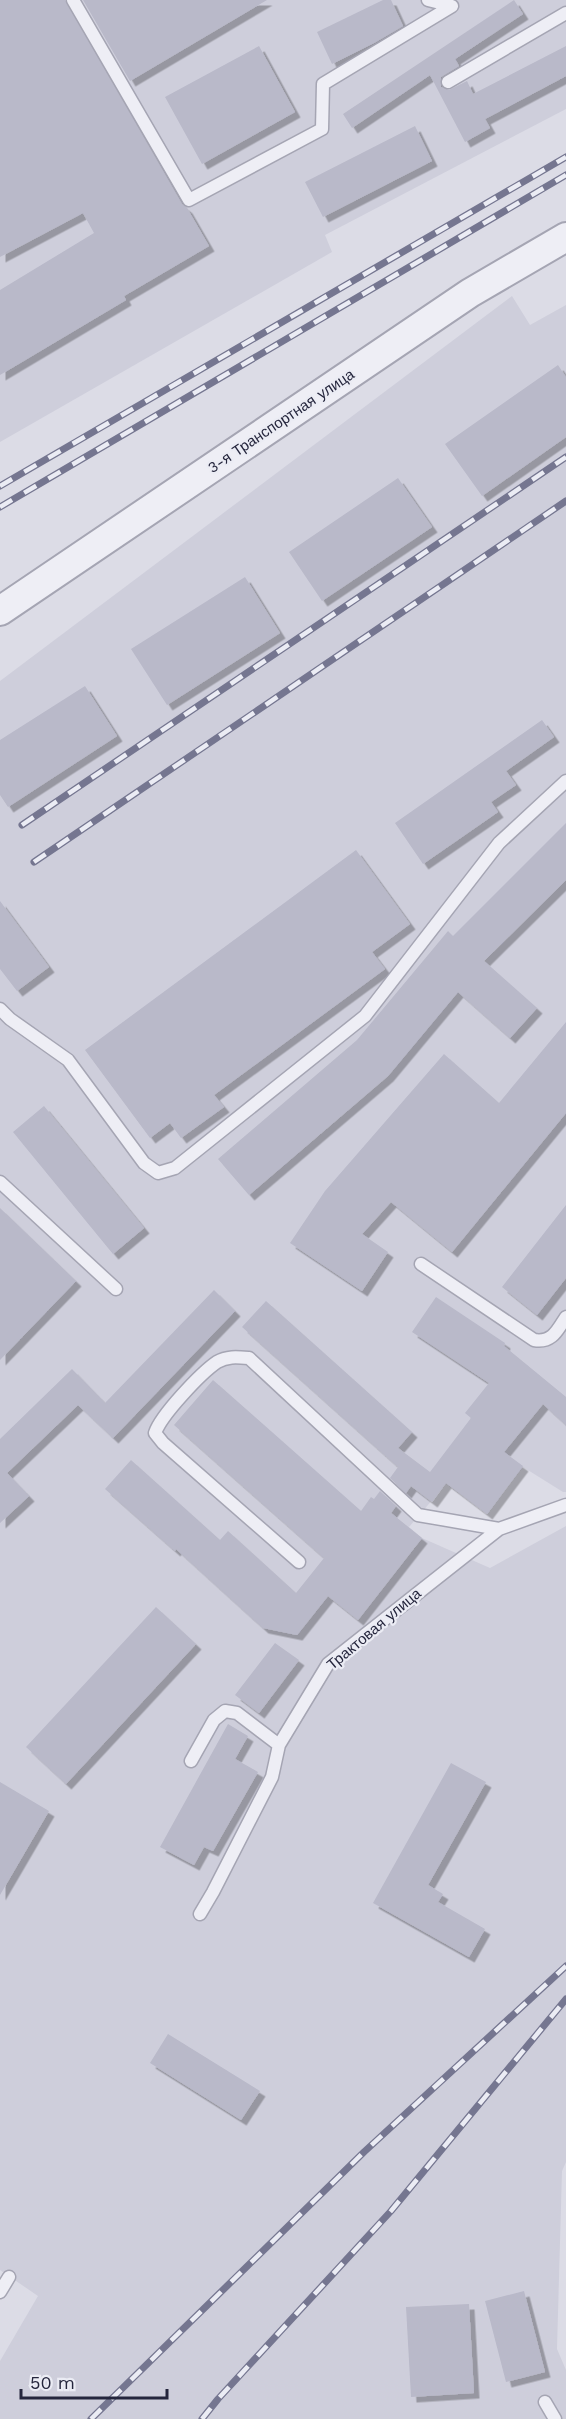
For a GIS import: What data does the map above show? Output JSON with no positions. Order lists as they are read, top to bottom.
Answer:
{
  "streets": {
    "street": ["3-я Транспортная улица"],
    "lane": ["Трактовая улица"]
  },
  "scale_bar": "50 m"
}
